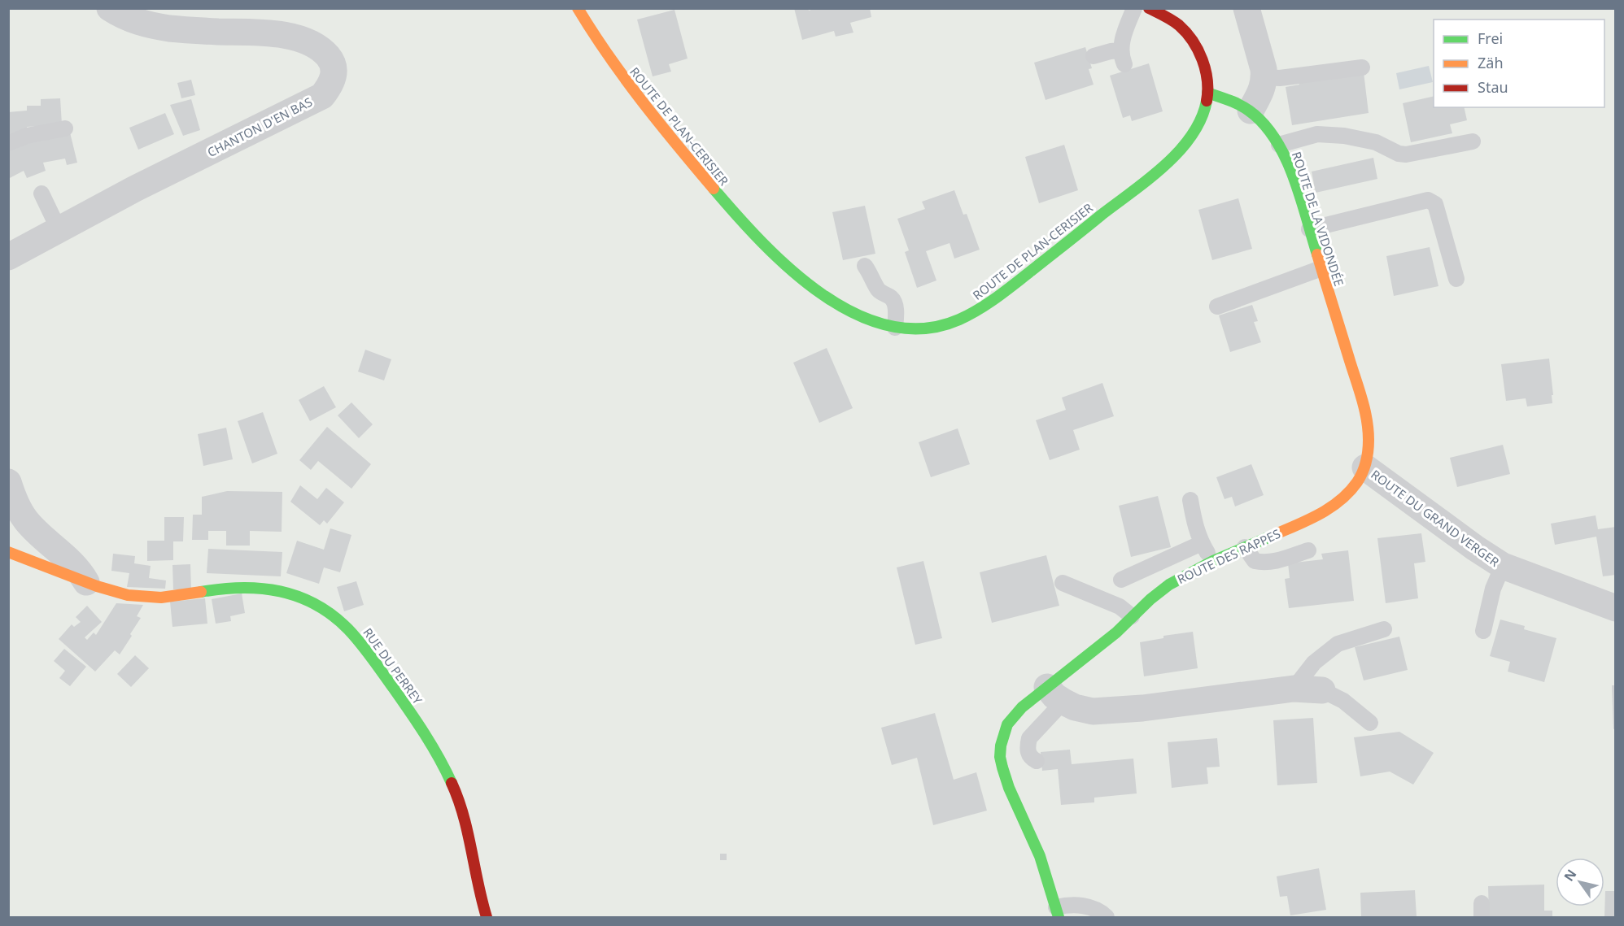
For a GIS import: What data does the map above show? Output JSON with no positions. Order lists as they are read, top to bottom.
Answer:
{
  "streets": {
    "street": [
      "ROUTE DE PLAN-CERISIER",
      "CHANTON D'EN BAS",
      "ROUTE DE LA VIDONDÉE",
      "ROUTE DU GRAND VERGER",
      "ROUTE DES RAPPES",
      "RUE DU PERREY"
    ]
  },
  "crossings": [
    ["ROUTE DE PLAN-CERISIER", "ROUTE DE LA VIDONDÉE"],
    ["ROUTE DE LA VIDONDÉE", "ROUTE DU GRAND VERGER"],
    ["ROUTE DE LA VIDONDÉE", "ROUTE DES RAPPES"],
    ["ROUTE DU GRAND VERGER", "ROUTE DES RAPPES"]
  ],
  "legend": ["Frei", "Zäh", "Stau"],
  "north": "top left"
}
